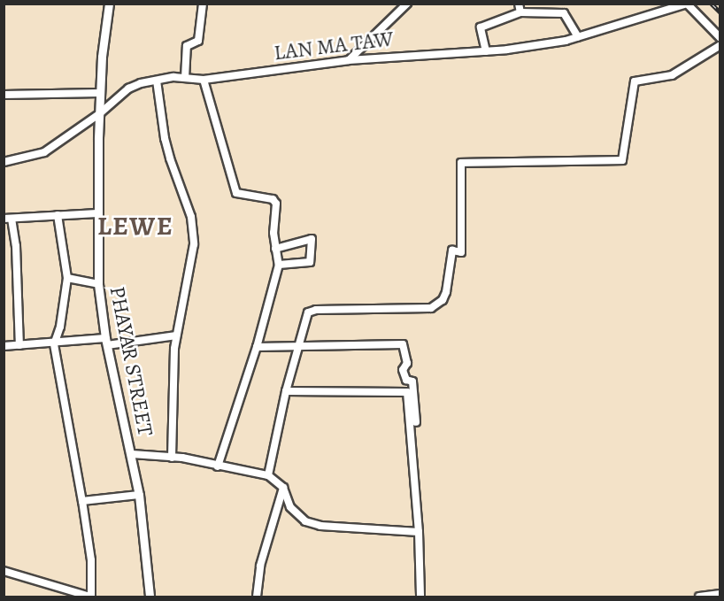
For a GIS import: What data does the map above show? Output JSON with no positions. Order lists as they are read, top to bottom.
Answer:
{
  "streets": {
    "street": ["LAN MA TAW", "PHAYAR STREET"]
  },
  "crossings": [
    ["LAN MA TAW", "PHAYAR STREET"]
  ],
  "districts": ["LEWE"]
}
